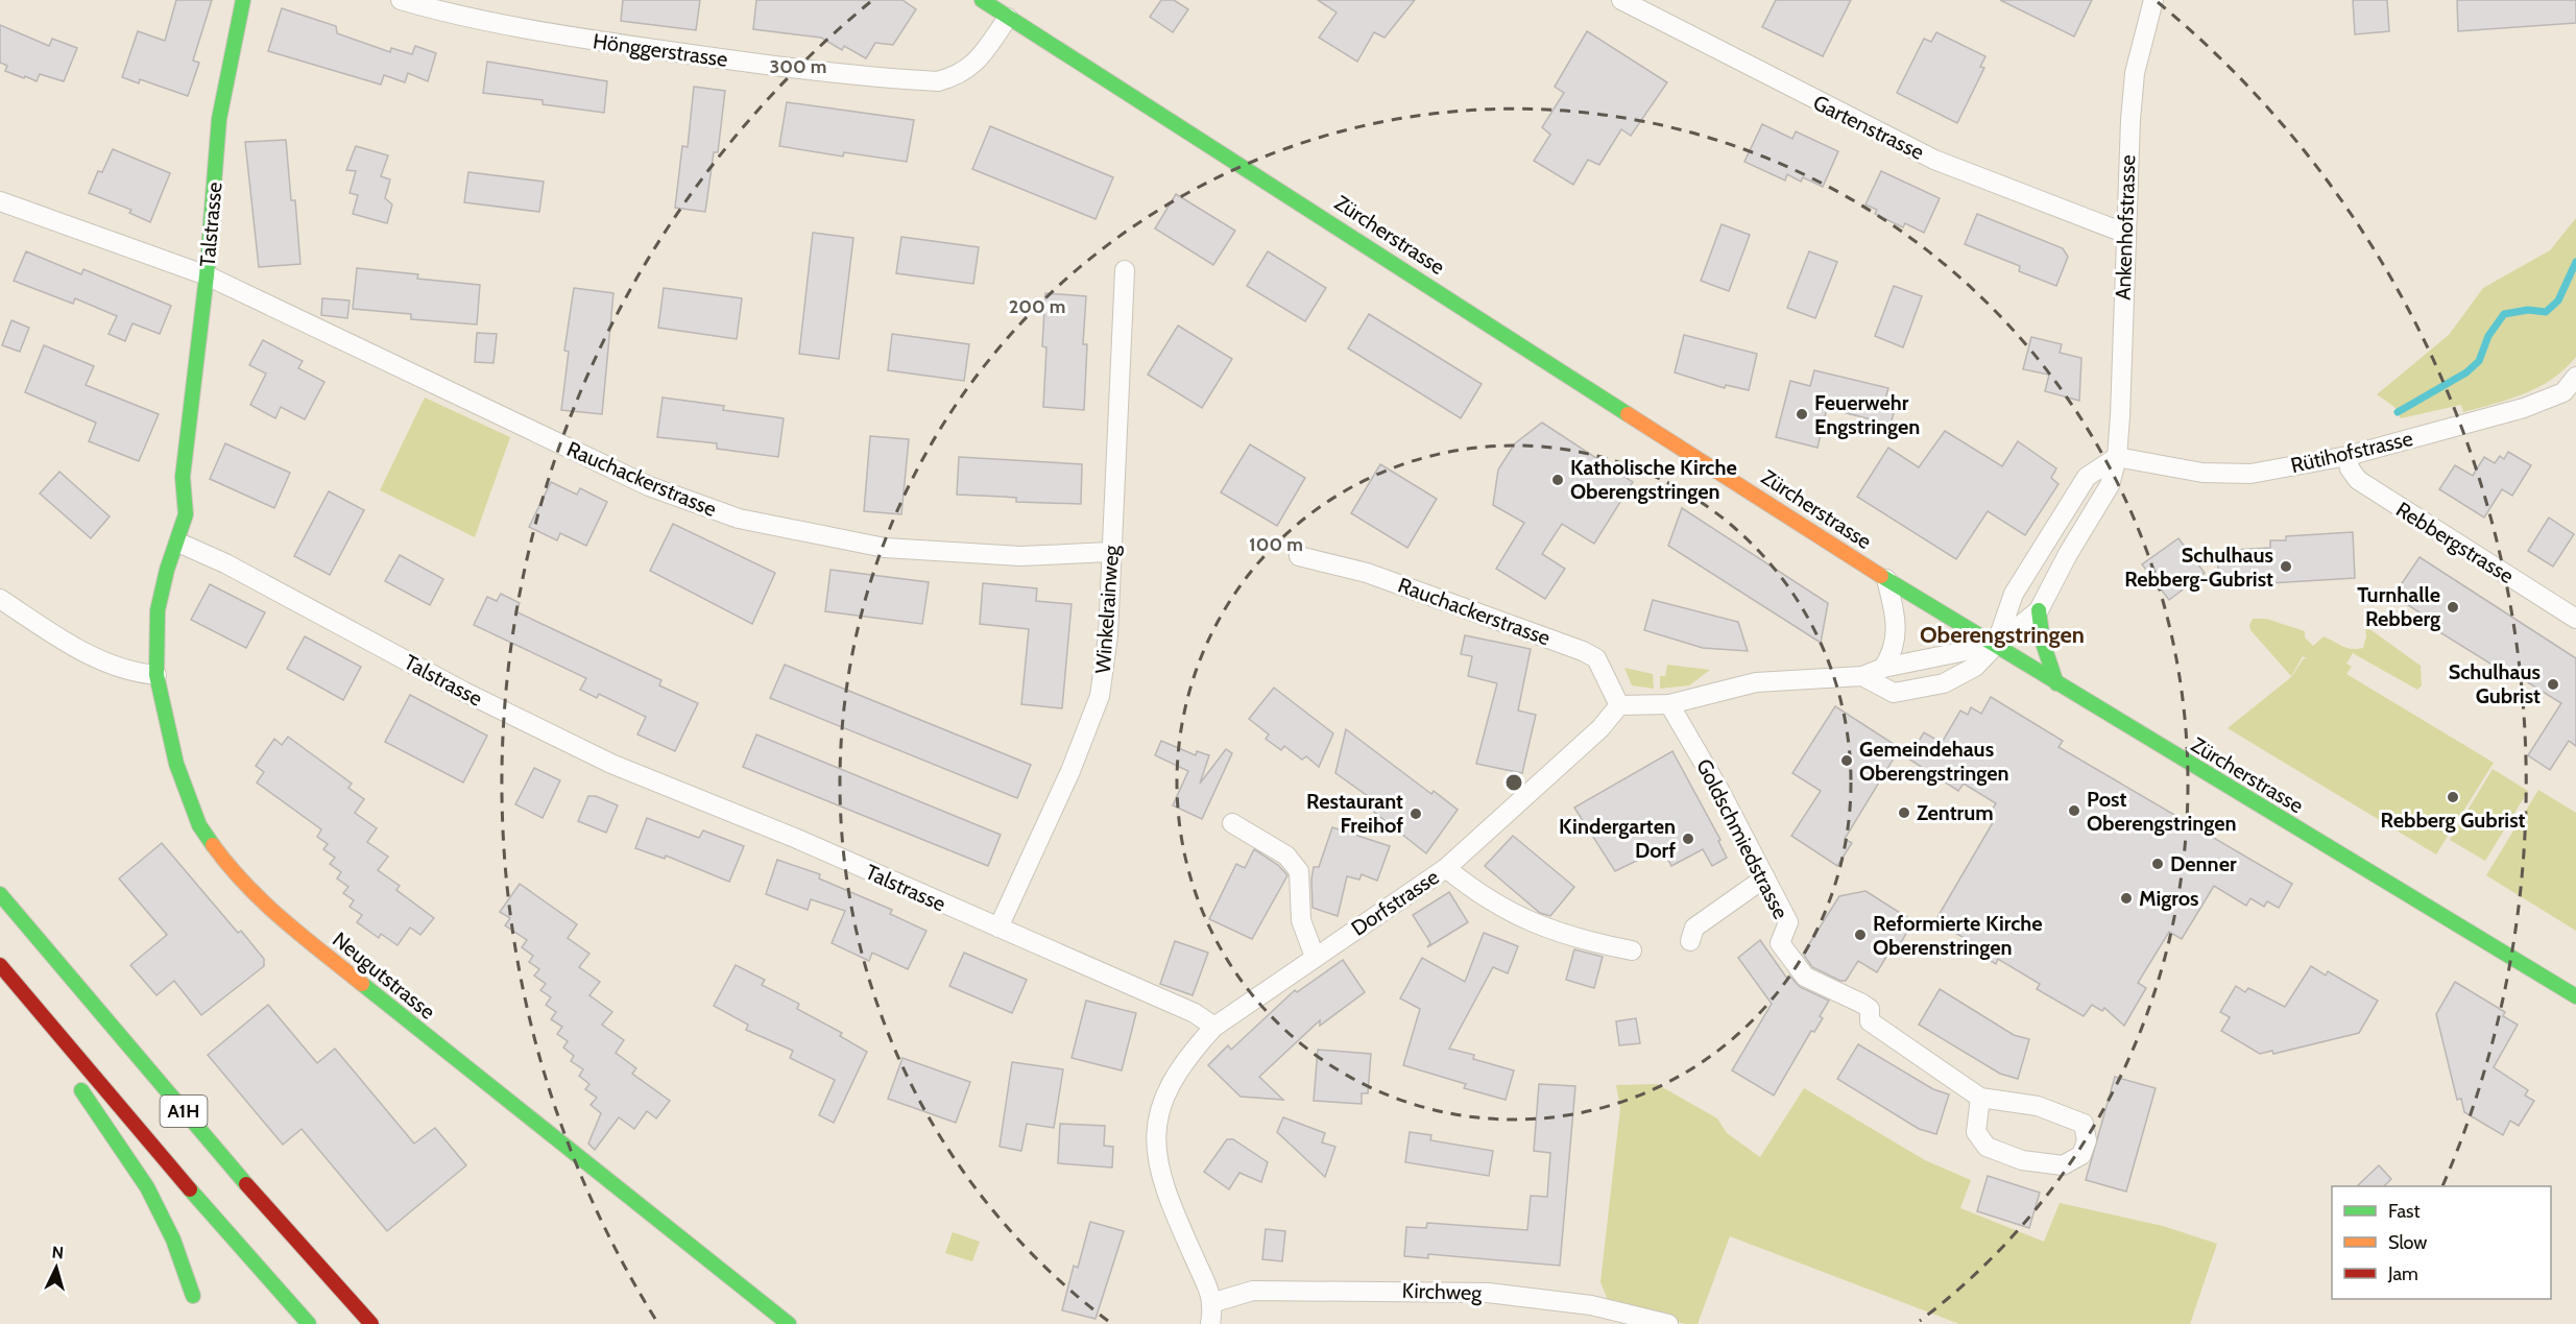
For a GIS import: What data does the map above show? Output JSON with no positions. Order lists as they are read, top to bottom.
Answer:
{
  "streets": {
    "main road": [
      "Talstrasse",
      "Zürcherstrasse",
      "Neugutstrasse",
      "A1H"
    ],
    "street": [
      "Hönggerstrasse",
      "Gartenstrasse",
      "Ankenhofstrasse",
      "Rütihofstrasse",
      "Rauchackerstrasse",
      "Rebbergstrasse",
      "Winkelrainweg",
      "Goldschmiedstrasse",
      "Dorfstrasse",
      "Kirchweg"
    ]
  },
  "crossings": [
    ["Hönggerstrasse", "Zürcherstrasse"],
    ["Gartenstrasse", "Ankenhofstrasse"],
    ["Talstrasse", "Rauchackerstrasse"],
    ["Talstrasse", "Winkelrainweg"],
    ["Talstrasse", "Dorfstrasse"],
    ["Talstrasse", "Neugutstrasse"],
    ["Ankenhofstrasse", "Rütihofstrasse"],
    ["Rütihofstrasse", "Rebbergstrasse"],
    ["Rauchackerstrasse", "Winkelrainweg"],
    ["Rauchackerstrasse", "Dorfstrasse"],
    ["Dorfstrasse", "Kirchweg"]
  ],
  "districts": ["Oberengstringen"],
  "places": [
    "Feuerwehr Engstringen",
    "Katholische Kirche Oberengstringen",
    "Schulhaus Rebberg-Gubrist",
    "Turnhalle Rebberg",
    "Schulhaus Gubrist",
    "Gemeindehaus Oberengstringen",
    "Rebberg Gubrist",
    "Post Oberengstringen",
    "Zentrum",
    "Restaurant Freihof",
    "Kindergarten Dorf",
    "Denner",
    "Migros",
    "Reformierte Kirche Oberenstringen"
  ],
  "legend": ["Fast", "Slow", "Jam"],
  "north": "top",
  "rings": ["300 m", "200 m", "100 m"]
}
